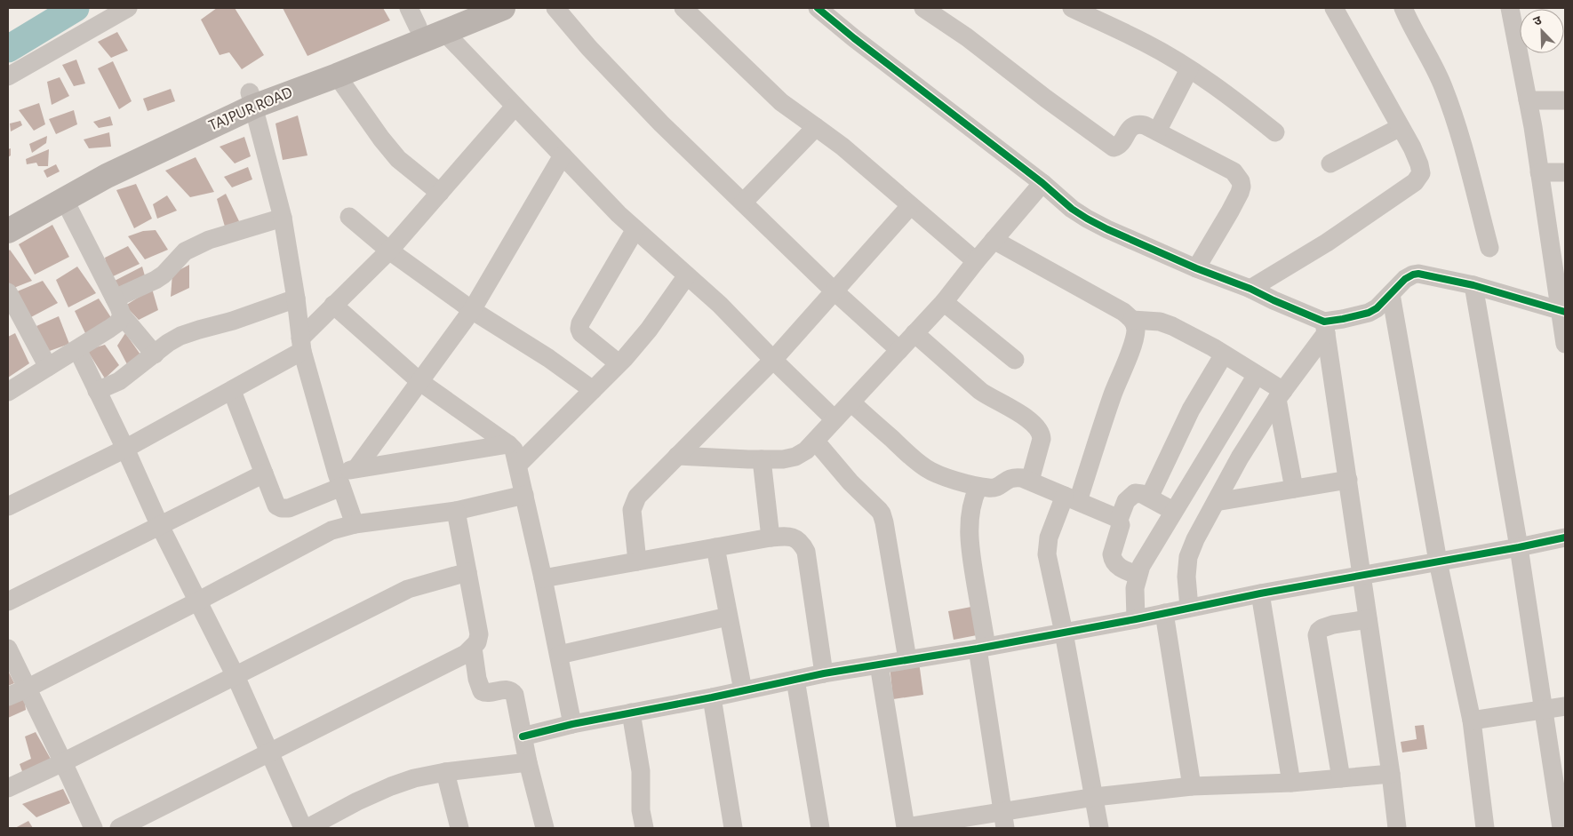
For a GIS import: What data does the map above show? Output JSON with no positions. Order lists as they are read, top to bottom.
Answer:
{
  "streets": {
    "main road": ["TAJPUR ROAD"]
  },
  "north": "top left"
}
